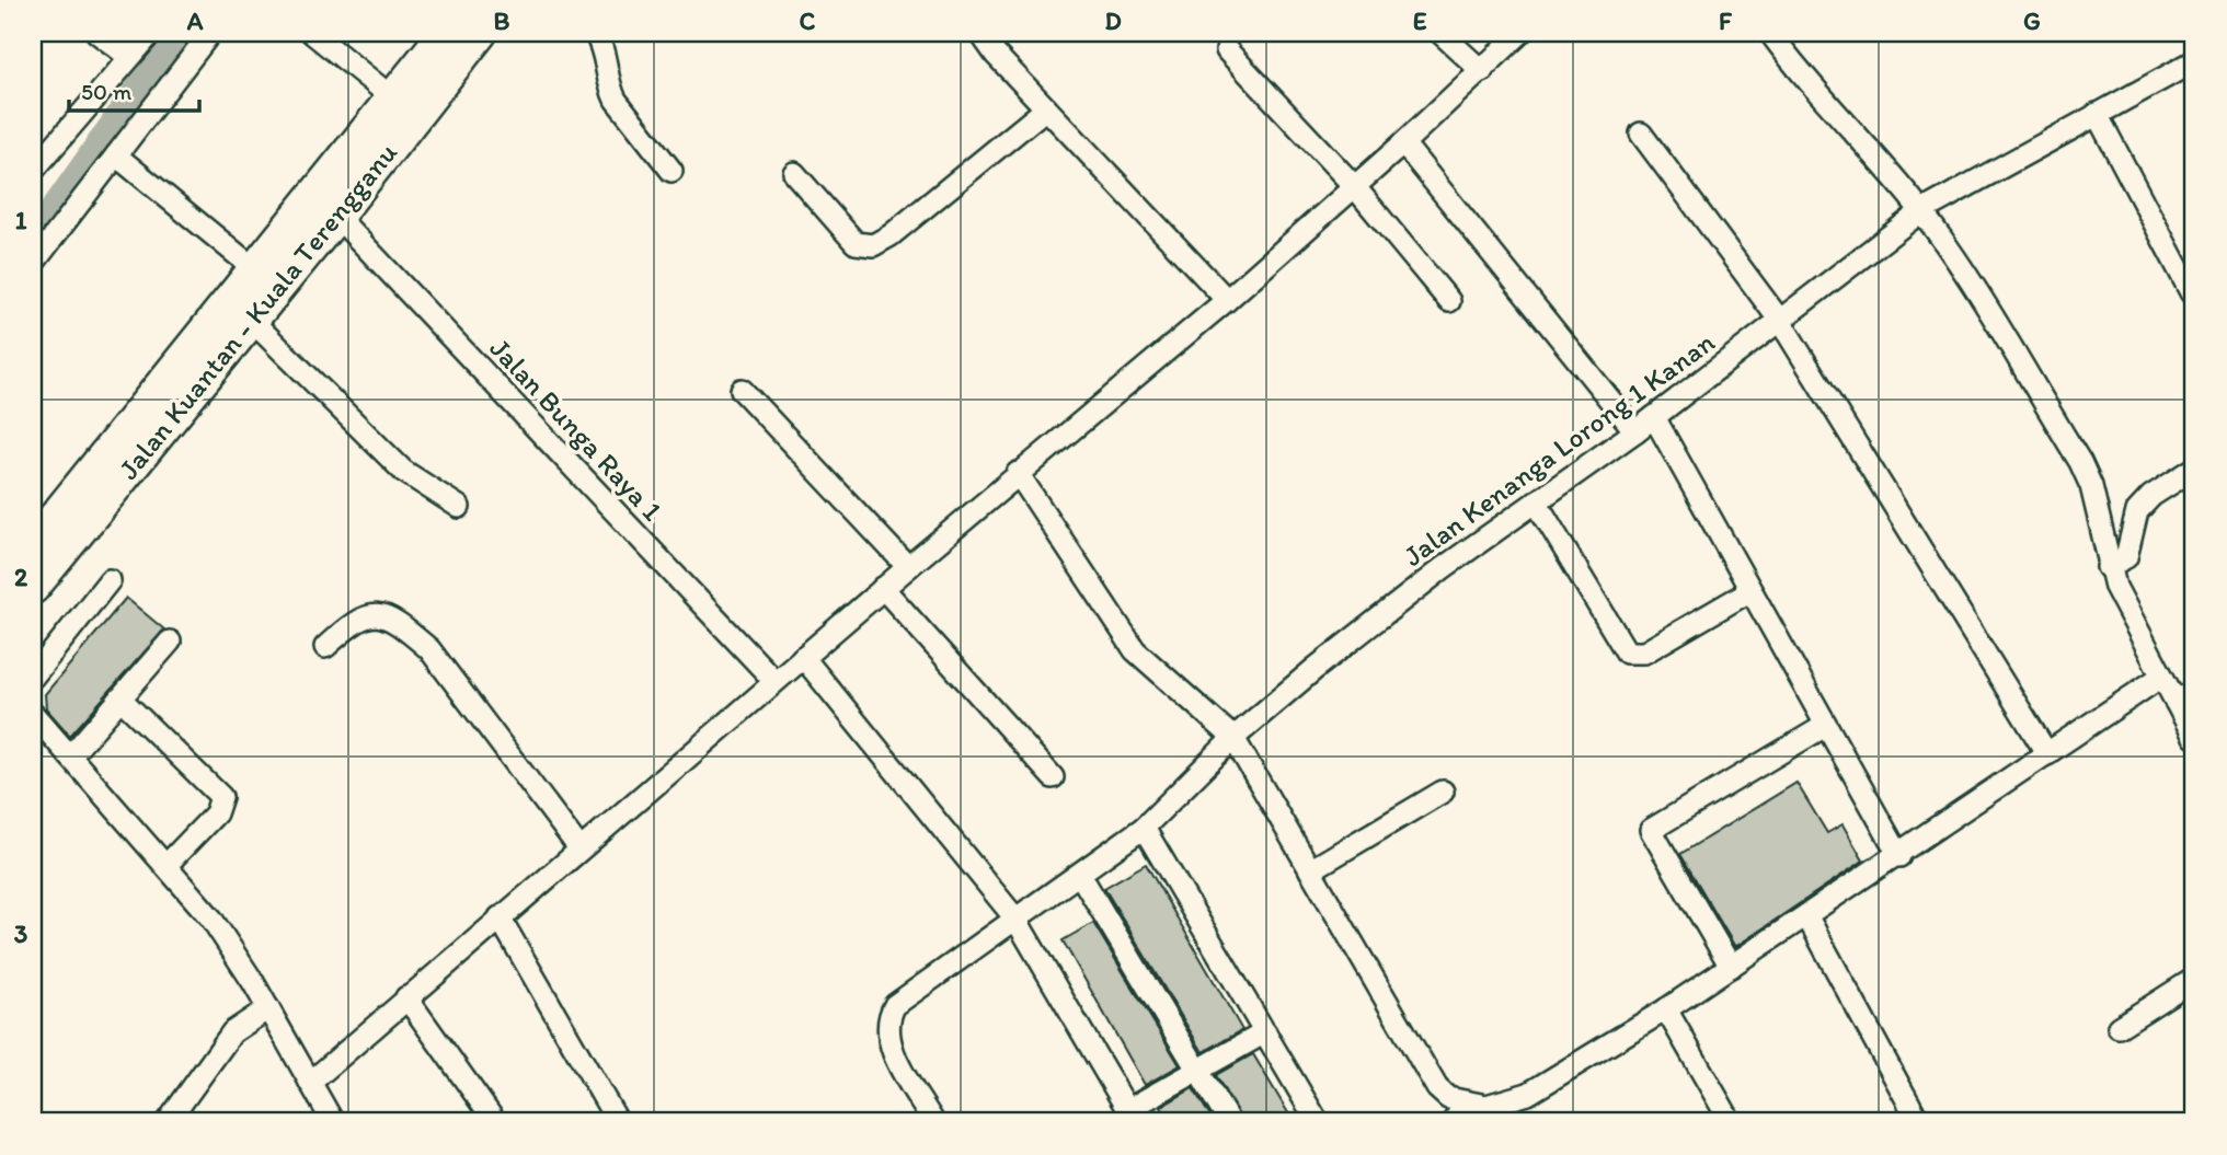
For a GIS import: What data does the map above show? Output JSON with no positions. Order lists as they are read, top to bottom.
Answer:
{
  "streets": {
    "highway": ["Jalan Kuantan - Kuala Terengganu"],
    "street": ["Jalan Bunga Raya 1", "Jalan Kenanga Lorong 1 Kanan"]
  },
  "crossings": [
    ["Jalan Kuantan - Kuala Terengganu", "Jalan Bunga Raya 1"]
  ],
  "scale_bar": "50 m",
  "grid": {
    "columns": [
      "A",
      "B",
      "C",
      "D",
      "E",
      "F",
      "G"
    ],
    "rows": ["1", "2", "3"]
  }
}
